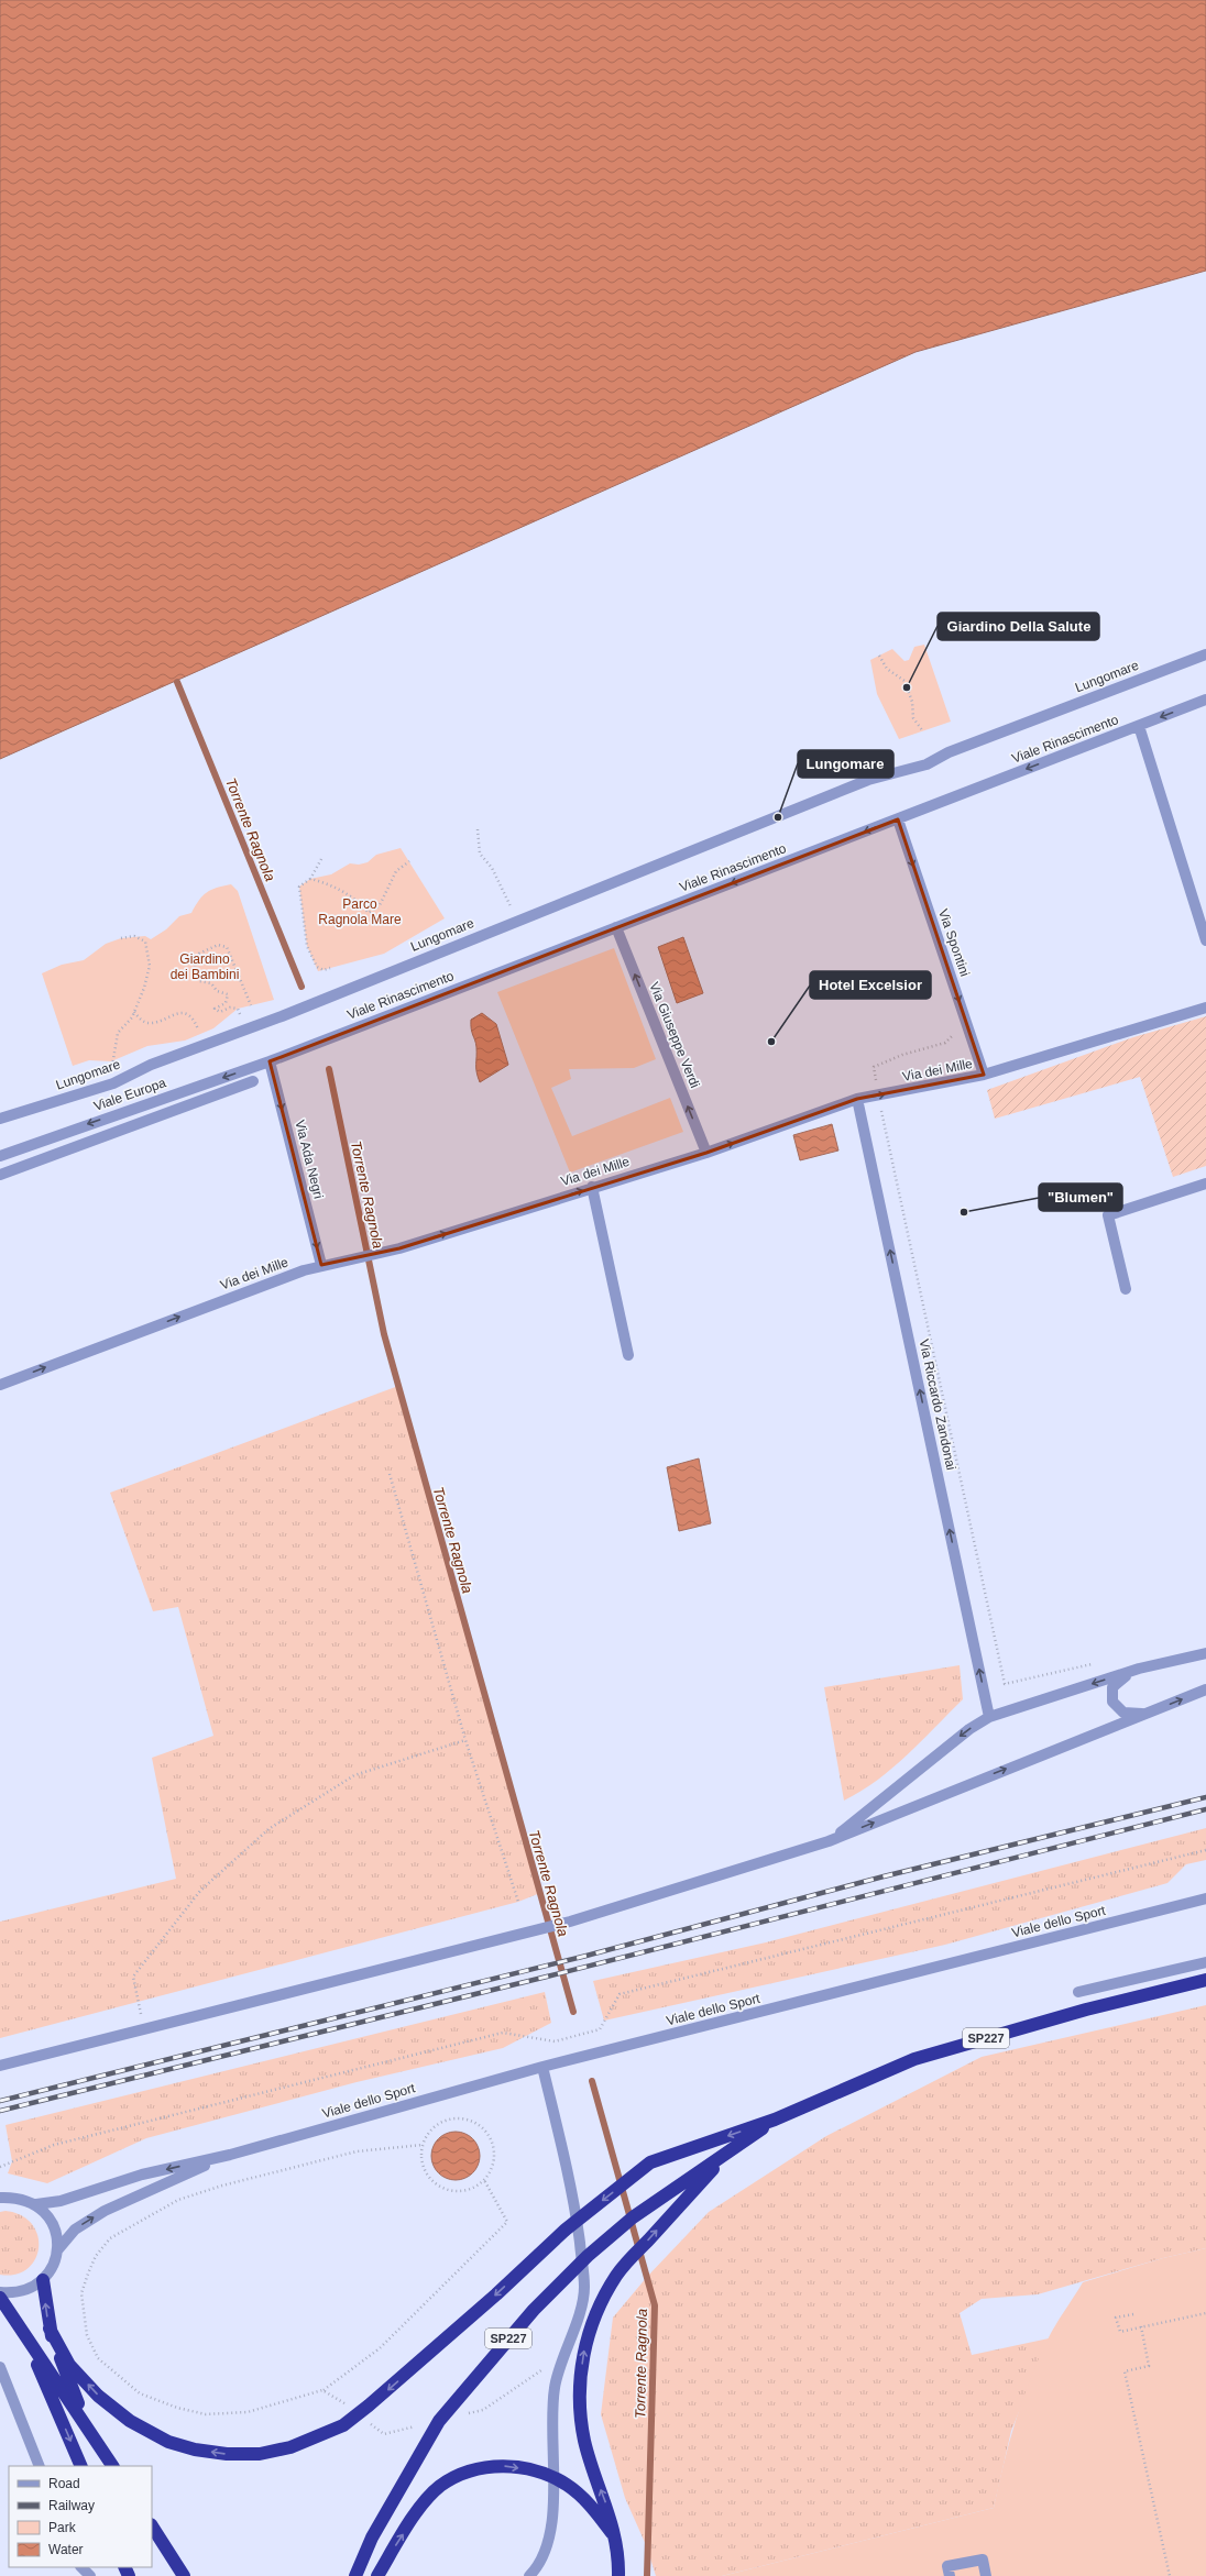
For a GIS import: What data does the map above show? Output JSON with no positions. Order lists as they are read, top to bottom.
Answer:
{
  "streets": {
    "highway": ["SP227"],
    "street": [
      "Lungomare",
      "Viale Rinascimento",
      "Via Spontini",
      "Via Giuseppe Verdi",
      "Via dei Mille",
      "Viale Europa",
      "Via Ada Negri",
      "Via Riccardo Zandonai",
      "Viale dello Sport"
    ]
  },
  "crossings": [
    ["Viale Rinascimento", "Via Spontini"],
    ["Viale Rinascimento", "Via Giuseppe Verdi"],
    ["Viale Rinascimento", "Viale Europa"],
    ["Viale Rinascimento", "Via Ada Negri"],
    ["Via Spontini", "Via dei Mille"],
    ["Via Giuseppe Verdi", "Via dei Mille"],
    ["Via dei Mille", "Via Ada Negri"],
    ["Via dei Mille", "Via Riccardo Zandonai"],
    ["Viale Europa", "Via Ada Negri"]
  ],
  "one_way": [
    "Viale Rinascimento",
    "Via Spontini",
    "Via Giuseppe Verdi",
    "Via dei Mille",
    "Via Ada Negri",
    "Via Riccardo Zandonai"
  ],
  "water": ["Torrente Ragnola"],
  "parks": ["Parco Ragnola Mare", "Giardino dei Bambini"],
  "places": [
    "Giardino Della Salute",
    "Lungomare",
    "Hotel Excelsior",
    "\"Blumen\""
  ],
  "legend": [
    "Road",
    "Railway",
    "Park",
    "Water"
  ]
}
